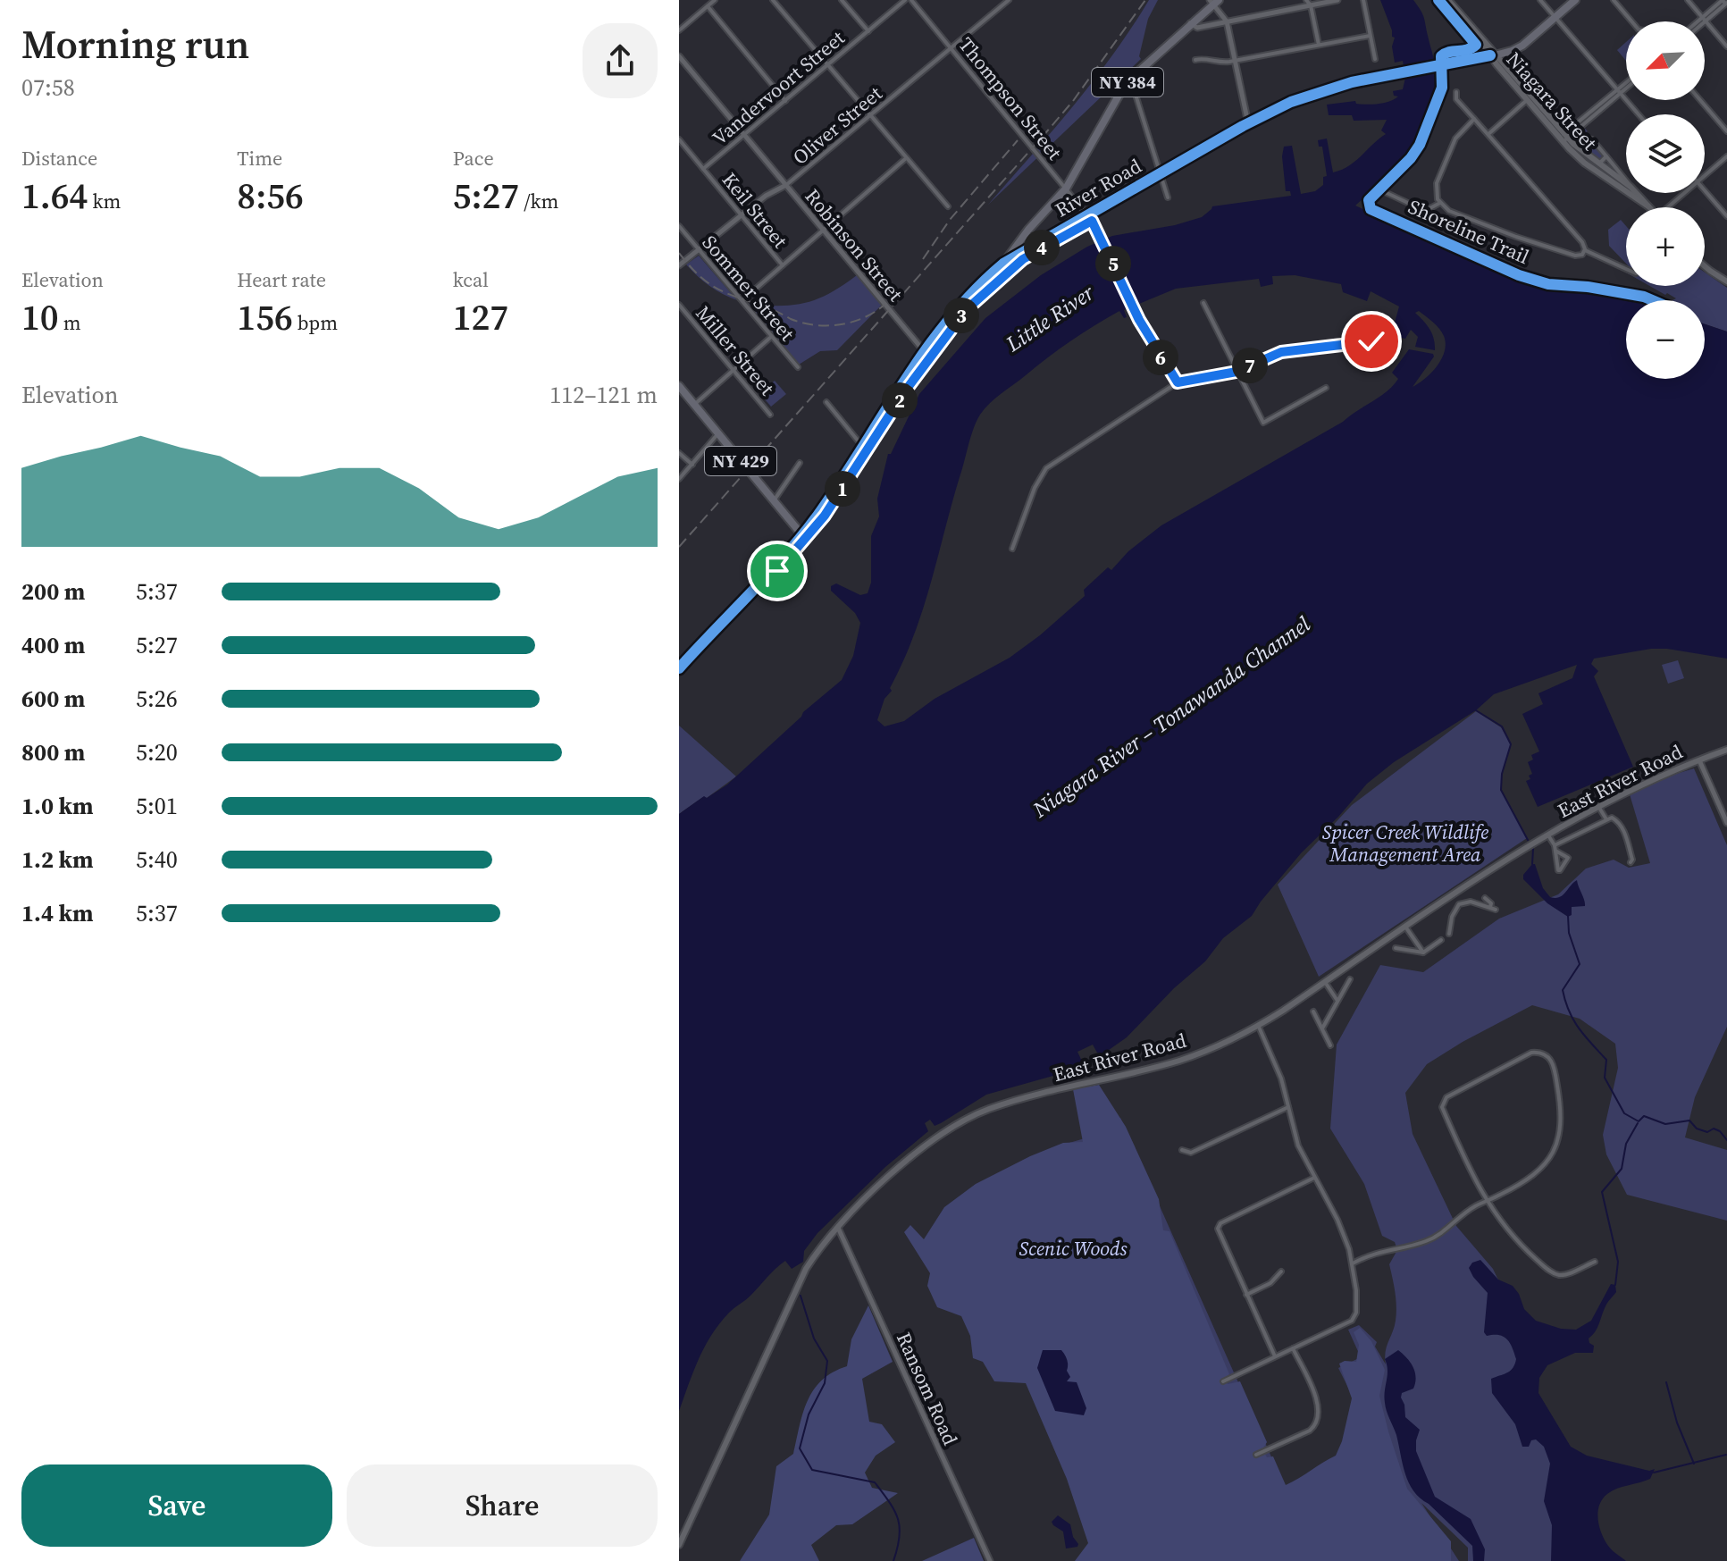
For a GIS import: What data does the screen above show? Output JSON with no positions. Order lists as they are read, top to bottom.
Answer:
{
  "streets": {
    "main road": [
      "NY 384",
      "Niagara Street",
      "River Road",
      "NY 429",
      "East River Road"
    ],
    "street": [
      "Vandervoort Street",
      "Thompson Street",
      "Oliver Street",
      "Keil Street",
      "Robinson Street",
      "Sommer Street",
      "Miller Street",
      "Ransom Road"
    ],
    "cycle path": ["Shoreline Trail"]
  },
  "crossings": [
    ["NY 384", "Thompson Street"],
    ["NY 384", "River Road"],
    ["Vandervoort Street", "Keil Street"],
    ["Vandervoort Street", "Robinson Street"],
    ["Thompson Street", "Oliver Street"],
    ["Thompson Street", "River Road"],
    ["Niagara Street", "River Road"],
    ["Oliver Street", "Keil Street"],
    ["Oliver Street", "Robinson Street"],
    ["Oliver Street", "Sommer Street"],
    ["River Road", "Robinson Street"],
    ["River Road", "NY 429"],
    ["East River Road", "Ransom Road"]
  ],
  "water": ["Little River", "Niagara River – Tonawanda Channel"],
  "parks": ["Spicer Creek Wildlife Management Area", "Scenic Woods"],
  "north": "bottom left",
  "page": {
    "heading": ["Morning run", "07:58"],
    "map_buttons": ["+", "−"],
    "stats": [
      ["Distance", "1.64 km"],
      ["Time", "8:56"],
      ["Pace", "5:27 /km"],
      ["Elevation", "10 m"],
      ["Heart rate", "156 bpm"],
      ["kcal", "127"]
    ],
    "pins": [
      "4",
      "5",
      "3",
      "6",
      "7",
      "2",
      "1"
    ],
    "chart": ["Elevation", "112–121 m"],
    "list": [
      {
        "name": "200 m",
        "note": "5:37"
      },
      {
        "name": "400 m",
        "note": "5:27"
      },
      {
        "name": "600 m",
        "note": "5:26"
      },
      {
        "name": "800 m",
        "note": "5:20"
      },
      {
        "name": "1.0 km",
        "note": "5:01"
      },
      {
        "name": "1.2 km",
        "note": "5:40"
      },
      {
        "name": "1.4 km",
        "note": "5:37"
      }
    ],
    "buttons": ["Save", "Share"]
  }
}
